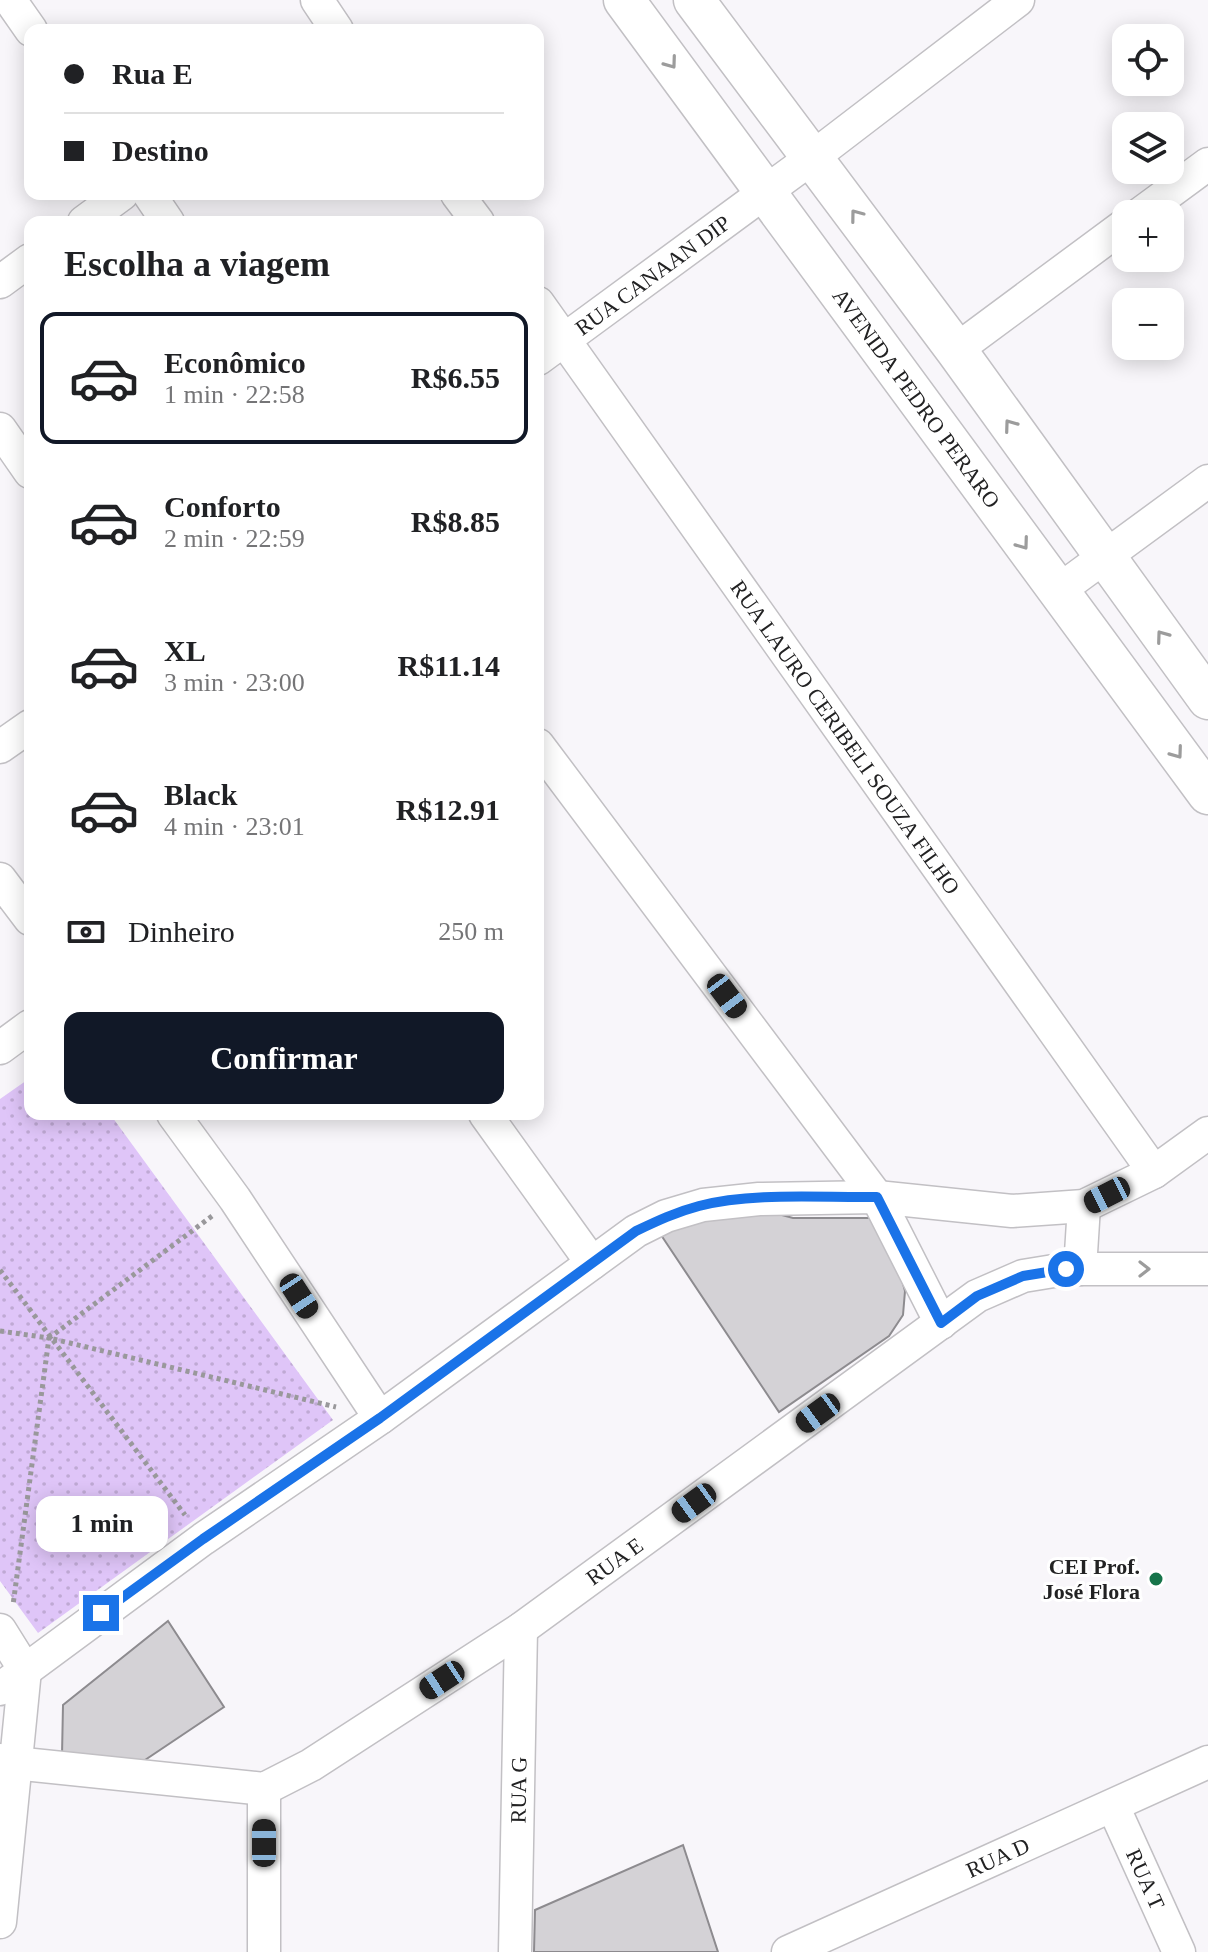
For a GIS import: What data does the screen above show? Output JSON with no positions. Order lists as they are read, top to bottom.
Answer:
{
  "streets": {
    "street": [
      "RUA CANAAN DIP",
      "AVENIDA PEDRO PERARO",
      "RUA LAURO CERIBELI SOUZA FILHO",
      "RUA E",
      "RUA G",
      "RUA D",
      "RUA T"
    ]
  },
  "crossings": [
    ["RUA CANAAN DIP", "AVENIDA PEDRO PERARO"],
    ["RUA CANAAN DIP", "RUA LAURO CERIBELI SOUZA FILHO"],
    ["RUA E", "RUA G"],
    ["RUA D", "RUA T"]
  ],
  "places": ["CEI Prof. José Flora"],
  "page": {
    "map_buttons": ["+", "−"],
    "banner": ["Rua E", "Destino"],
    "heading": "Escolha a viagem",
    "list": [
      {
        "name": "Econômico",
        "note": "1 min · 22:58",
        "value": "R$6.55"
      },
      {
        "name": "Conforto",
        "note": "2 min · 22:59",
        "value": "R$8.85"
      },
      {
        "name": "XL",
        "note": "3 min · 23:00",
        "value": "R$11.14"
      },
      {
        "name": "Black",
        "note": "4 min · 23:01",
        "value": "R$12.91"
      }
    ],
    "pay": ["Dinheiro", "250 m"],
    "buttons": "Confirmar",
    "bubble": "1 min"
  }
}
